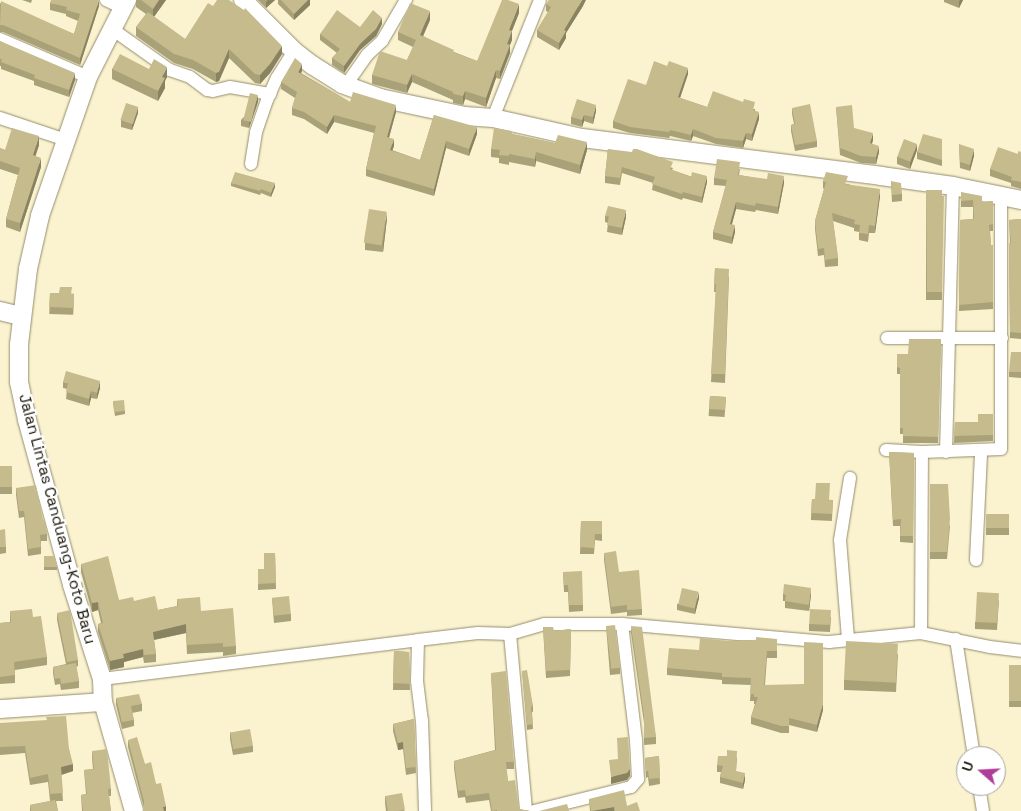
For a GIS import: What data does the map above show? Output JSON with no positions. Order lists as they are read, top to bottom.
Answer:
{
  "streets": {
    "street": ["Jalan Lintas Canduang-Koto Baru"]
  },
  "north": "left"
}
